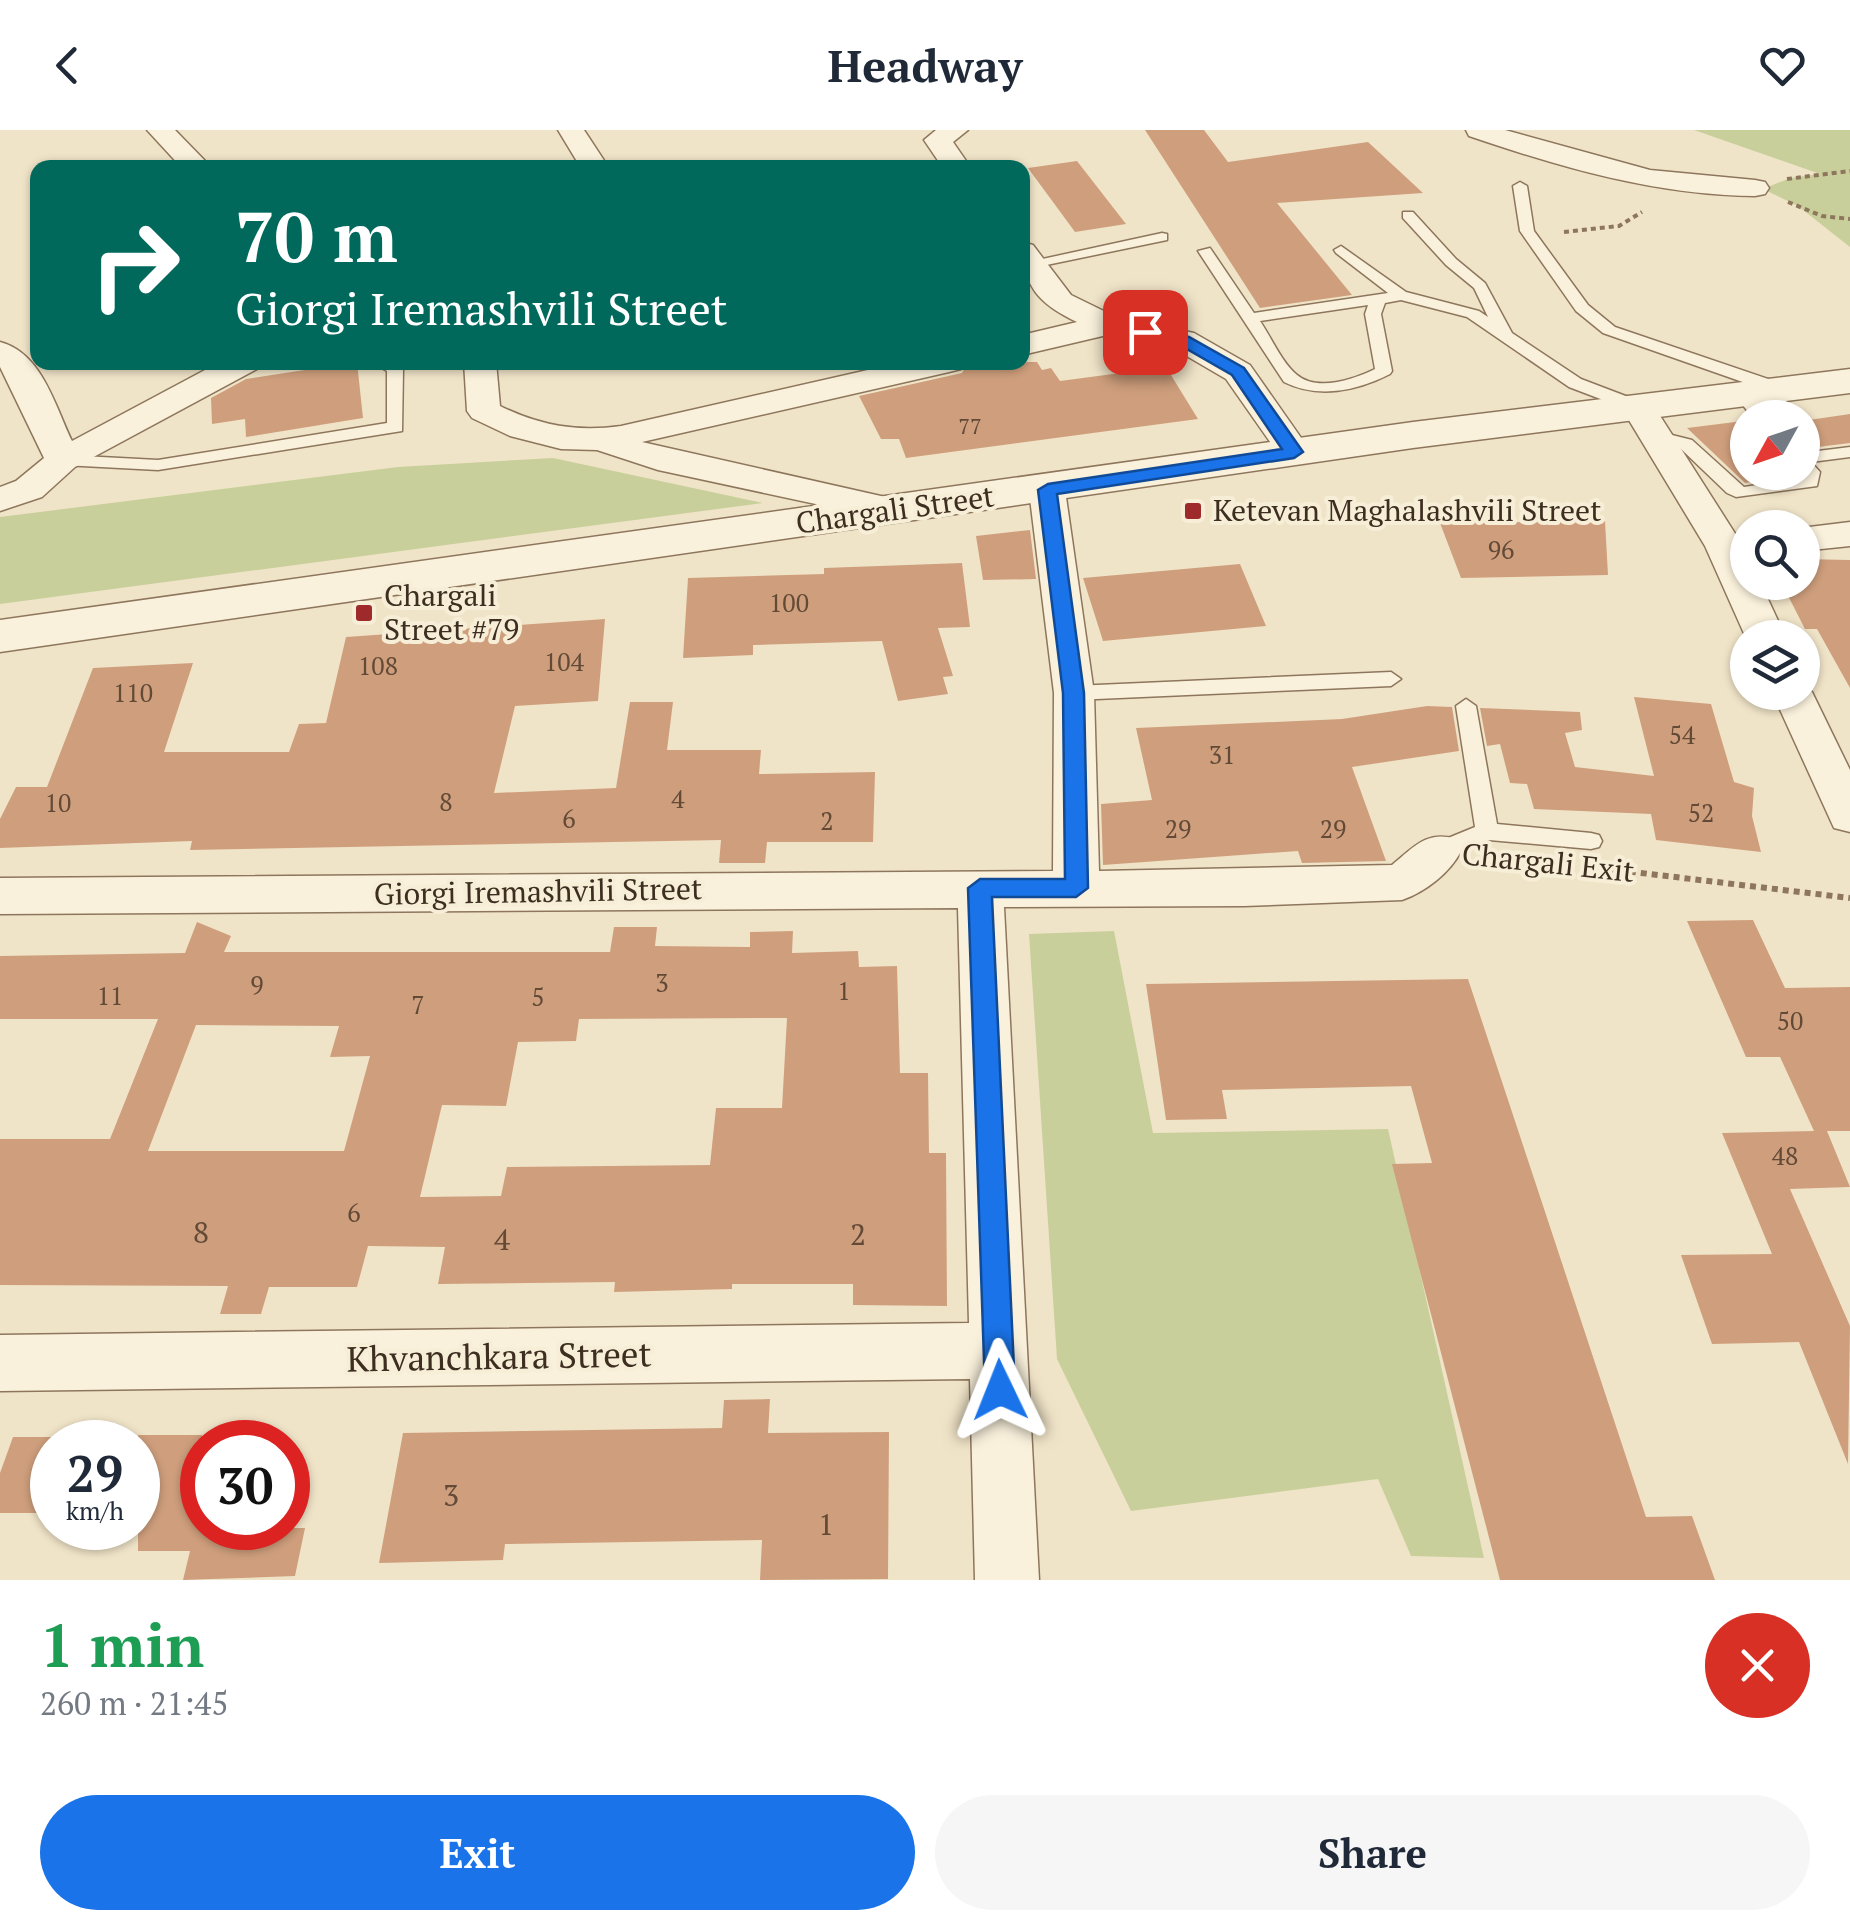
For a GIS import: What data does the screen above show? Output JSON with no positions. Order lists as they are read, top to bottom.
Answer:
{
  "streets": {
    "street": [
      "Chargali Street",
      "Chargali Exit",
      "Giorgi Iremashvili Street",
      "Khvanchkara Street"
    ]
  },
  "crossings": [
    ["Chargali Exit", "Giorgi Iremashvili Street"]
  ],
  "places": {
    "transit": ["Ketevan Maghalashvili Street", "Chargali Street #79"]
  },
  "house_numbers": [
    "77",
    "96",
    "100",
    "104",
    "108",
    "110",
    "54",
    "31",
    "4",
    "8",
    "10",
    "52",
    "6",
    "2",
    "29",
    "29",
    "3",
    "9",
    "1",
    "11",
    "5",
    "7",
    "50",
    "48",
    "6",
    "8",
    "2",
    "4",
    "3",
    "1"
  ],
  "north": "bottom left",
  "page": {
    "header": "Headway",
    "turn": ["70 m", "Giorgi Iremashvili Street"],
    "speed": "29 km/h",
    "limit": "30",
    "heading": ["1 min", "260 m · 21:45"],
    "buttons": ["Exit", "Share"]
  }
}
